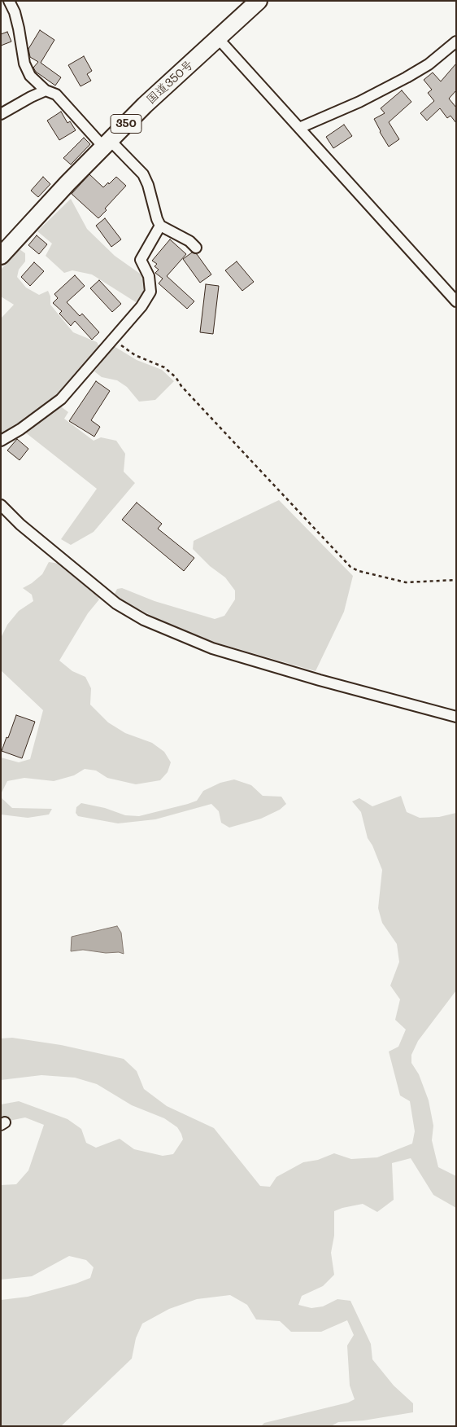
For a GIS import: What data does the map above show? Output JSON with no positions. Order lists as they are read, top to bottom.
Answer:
{
  "streets": {
    "highway": ["国道350号", "350"]
  }
}
